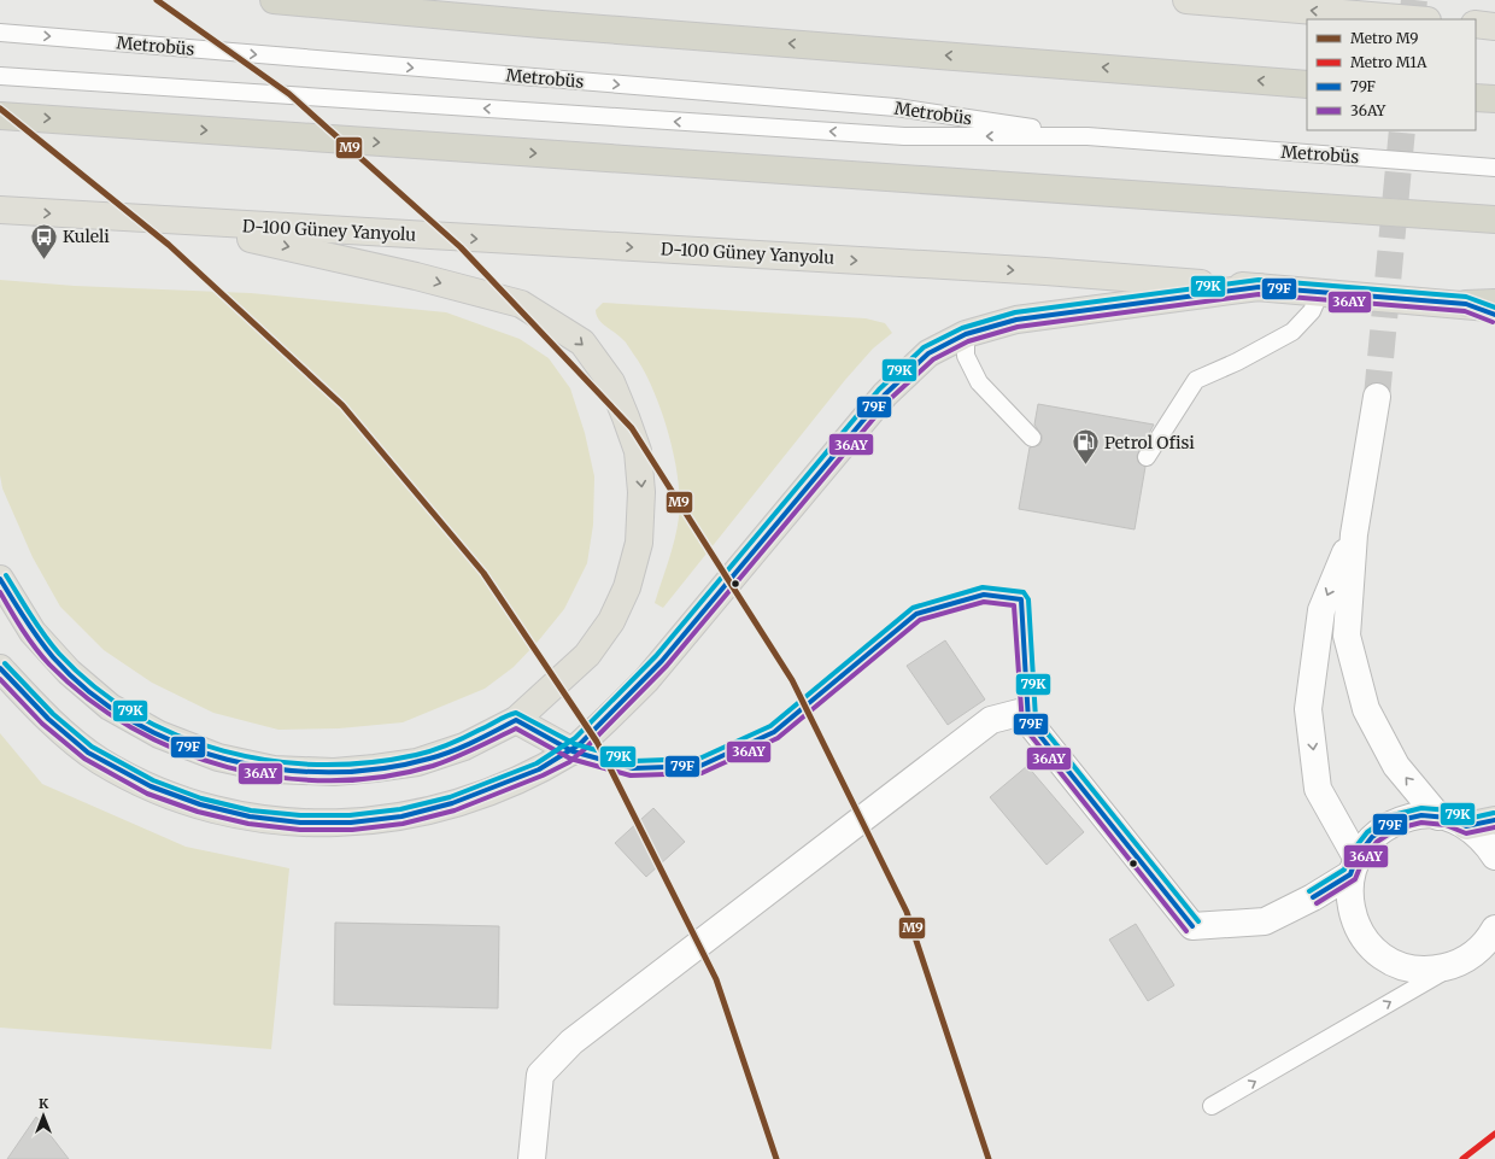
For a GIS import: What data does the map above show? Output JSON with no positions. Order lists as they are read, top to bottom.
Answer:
{
  "streets": {
    "main road": ["D-100 Güney Yanyolu"],
    "lane": ["Metrobüs"]
  },
  "one_way": ["D-100 Güney Yanyolu"],
  "places": {
    "bus stop": ["Kuleli"],
    "fuel station": ["Petrol Ofisi"]
  },
  "lines": [
    "metro line M9",
    "transit line 79K",
    "transit line 79F",
    "transit line 36AY",
    "metro line M1A"
  ],
  "legend": [
    "Metro M9",
    "Metro M1A",
    "79F",
    "36AY"
  ],
  "north": "top"
}
